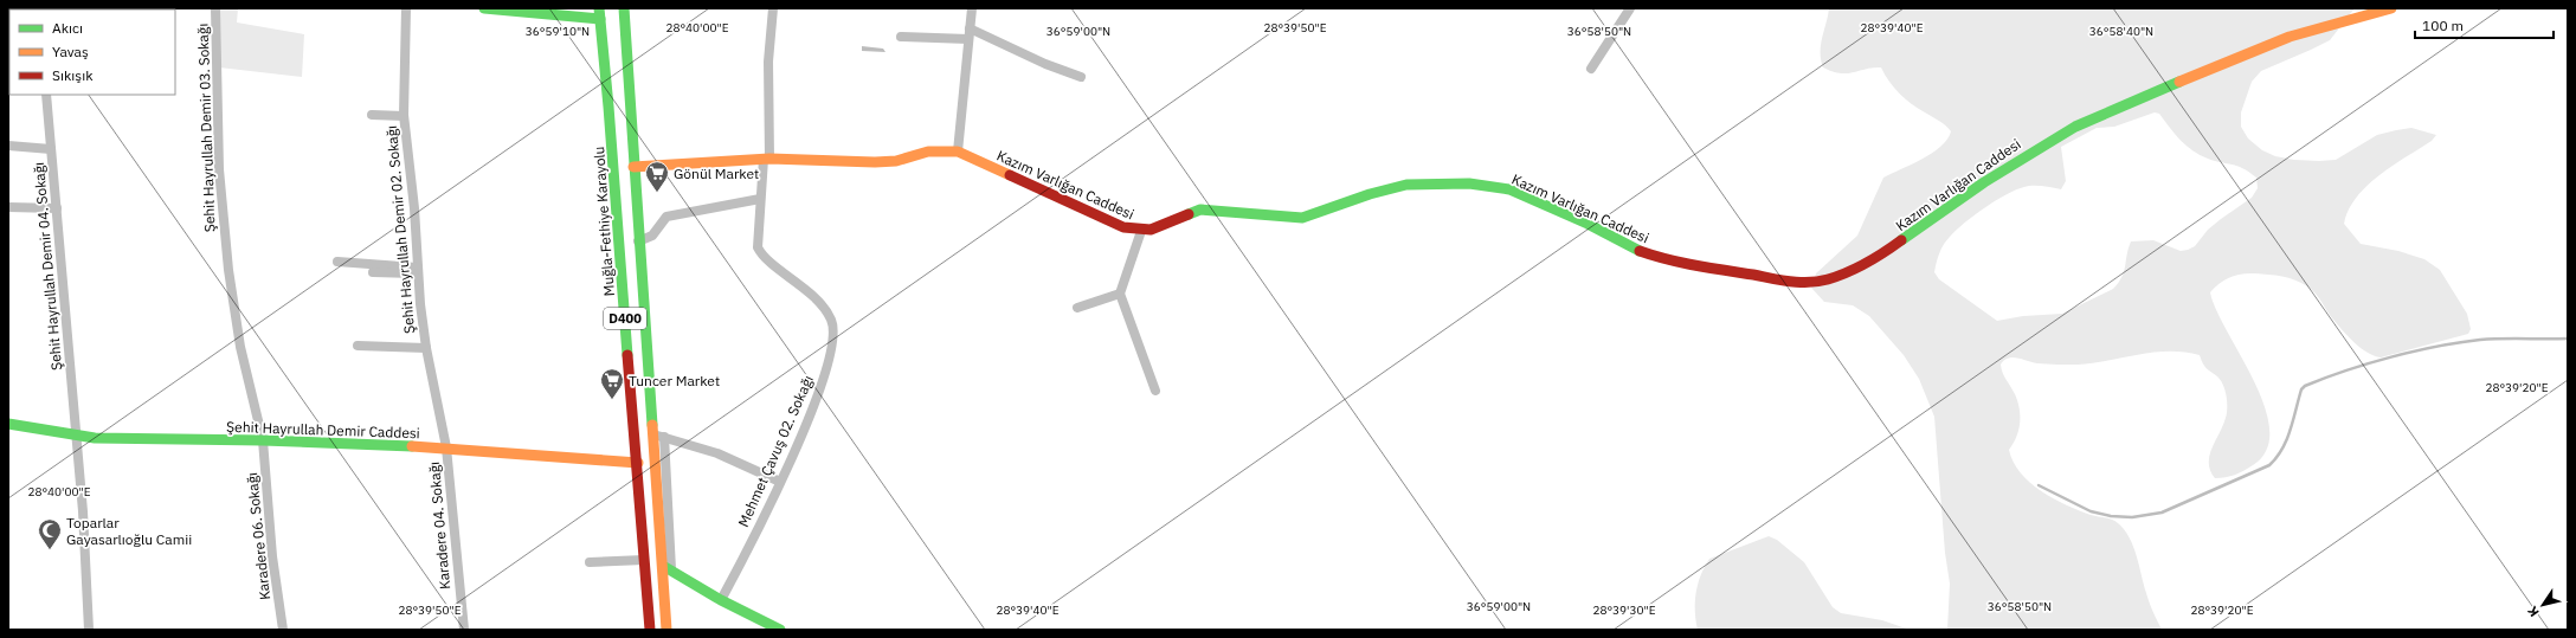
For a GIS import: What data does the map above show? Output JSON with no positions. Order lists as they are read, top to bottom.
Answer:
{
  "streets": {
    "main road": [
      "Kazım Varlığan Caddesi",
      "Muğla-Fethiye Karayolu",
      "D400",
      "Şehit Hayrullah Demir Caddesi"
    ],
    "street": [
      "Şehit Hayrullah Demir 03. Sokağı",
      "Şehit Hayrullah Demir 02. Sokağı",
      "Şehit Hayrullah Demir 04. Sokağı",
      "Mehmet Çavuş 02. Sokağı",
      "Karadere 04. Sokağı",
      "Karadere 06. Sokağı"
    ]
  },
  "crossings": [
    ["Şehit Hayrullah Demir 03. Sokağı", "Şehit Hayrullah Demir Caddesi"],
    ["Şehit Hayrullah Demir 03. Sokağı", "Karadere 06. Sokağı"],
    ["Kazım Varlığan Caddesi", "D400"],
    ["Muğla-Fethiye Karayolu", "Şehit Hayrullah Demir Caddesi"],
    ["Şehit Hayrullah Demir 02. Sokağı", "Şehit Hayrullah Demir Caddesi"],
    ["Şehit Hayrullah Demir 02. Sokağı", "Karadere 04. Sokağı"],
    ["Şehit Hayrullah Demir 04. Sokağı", "Şehit Hayrullah Demir Caddesi"],
    ["Şehit Hayrullah Demir Caddesi", "Karadere 04. Sokağı"],
    ["Şehit Hayrullah Demir Caddesi", "Karadere 06. Sokağı"]
  ],
  "places": {
    "supermarket": ["Gönül Market", "Tuncer Market"],
    "mosque": ["Toparlar Gayasarlıoğlu Camii"]
  },
  "legend": ["Akıcı", "Yavaş", "Sıkışık"],
  "scale_bar": "100 m",
  "north": "bottom left",
  "coordinates": [
    "28°39'50\"E",
    "28°39'40\"E",
    "28°40'00\"E",
    "36°59'10\"N",
    "36°59'00\"N",
    "36°58'50\"N",
    "36°58'40\"N",
    "28°39'20\"E",
    "28°39'30\"E"
  ]
}
